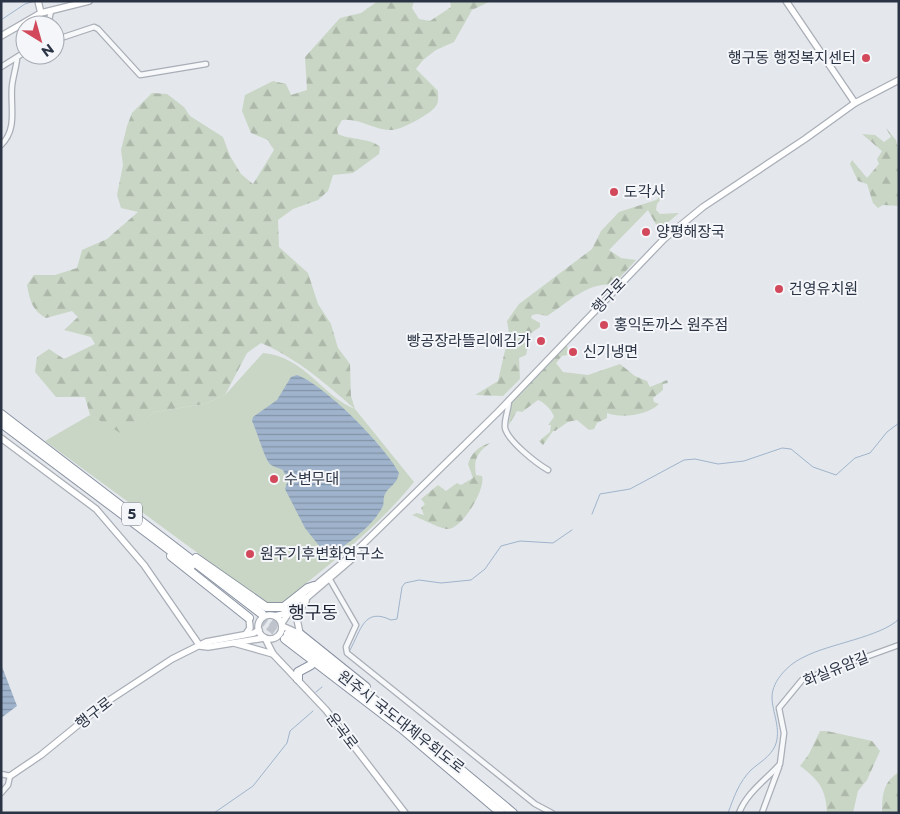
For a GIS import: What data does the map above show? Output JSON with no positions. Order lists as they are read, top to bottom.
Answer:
{
  "streets": {
    "highway": ["5", "원주시 국도대체우회도로"],
    "street": ["행구로", "화실유암길", "운곡로"]
  },
  "crossings": [
    ["행구로", "5"]
  ],
  "districts": ["행구동"],
  "places": [
    "행구동 행정복지센터",
    "도각사",
    "양평해장국",
    "건영유치원",
    "홍익돈까스 원주점",
    "빵공장라뜰리에김가",
    "신기냉면",
    "수변무대",
    "원주기후변화연구소"
  ],
  "north": "bottom right"
}
